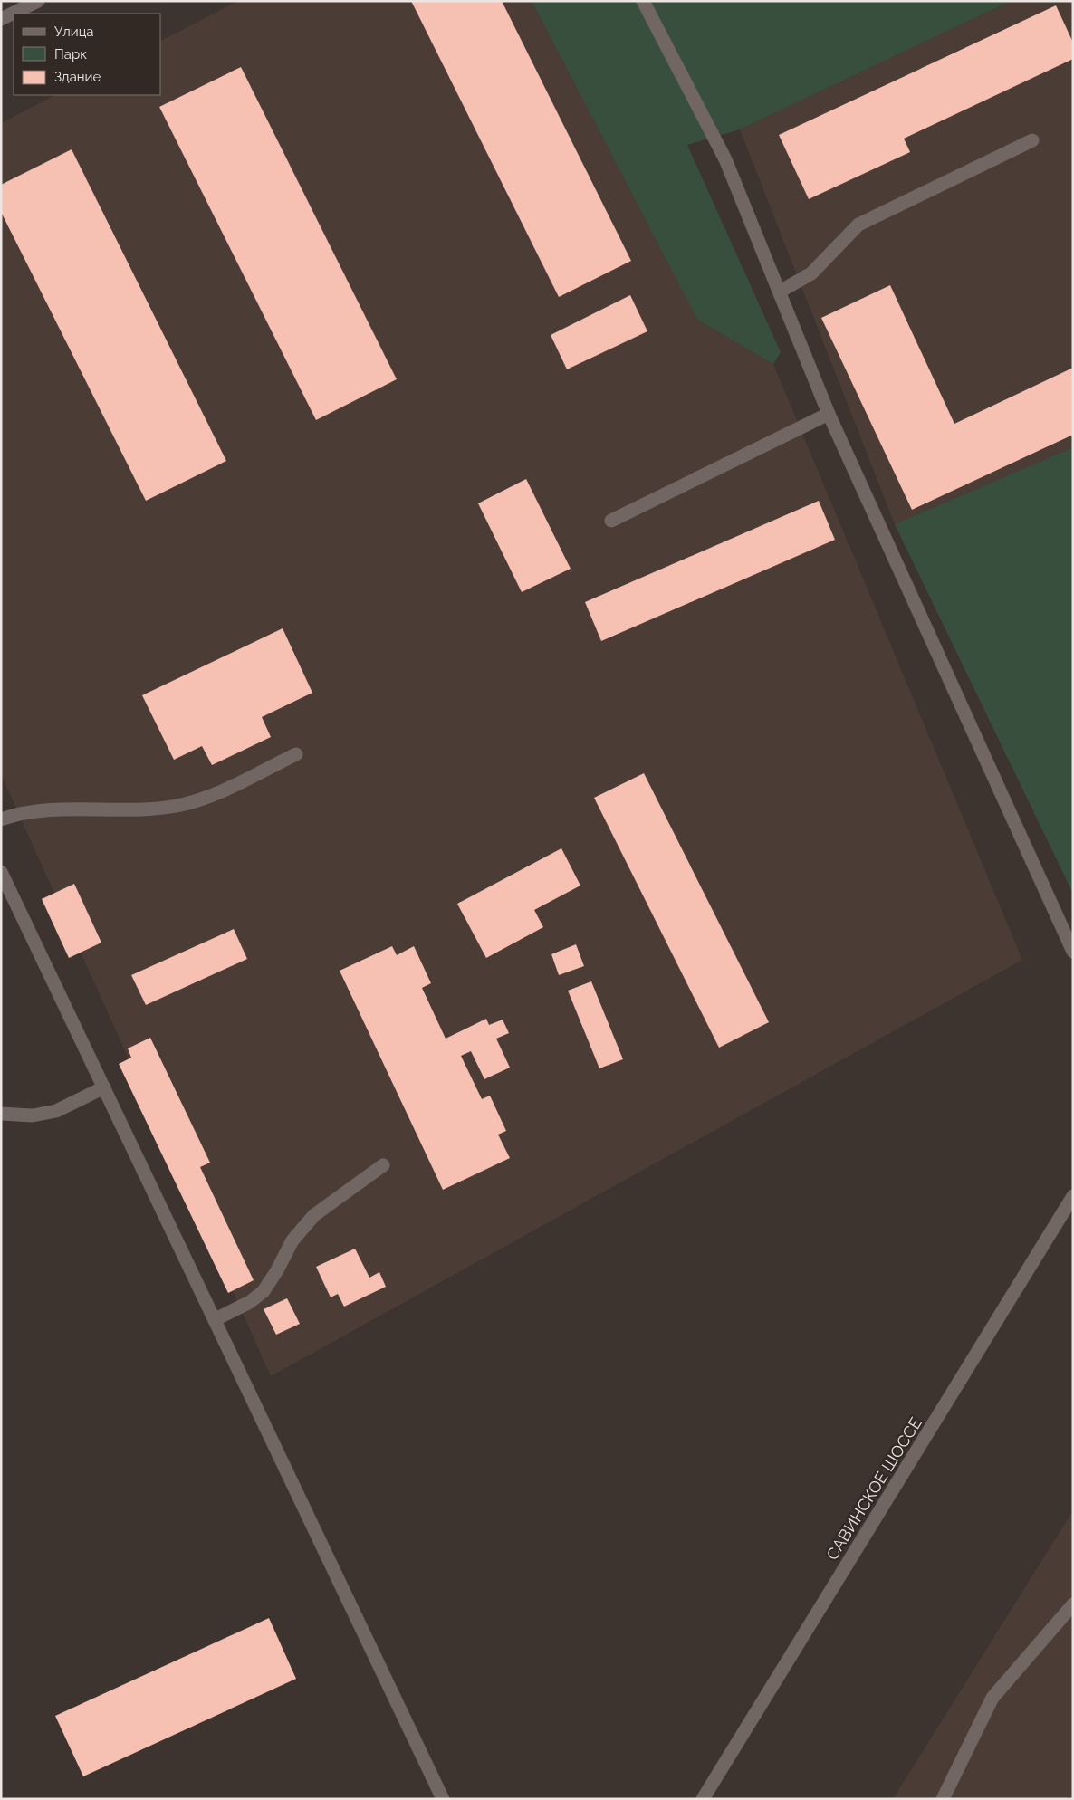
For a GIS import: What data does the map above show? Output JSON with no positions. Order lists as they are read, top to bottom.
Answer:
{
  "streets": {
    "street": ["САВИНСКОЕ ШОССЕ"]
  },
  "legend": ["Улица", "Парк", "Здание"]
}
